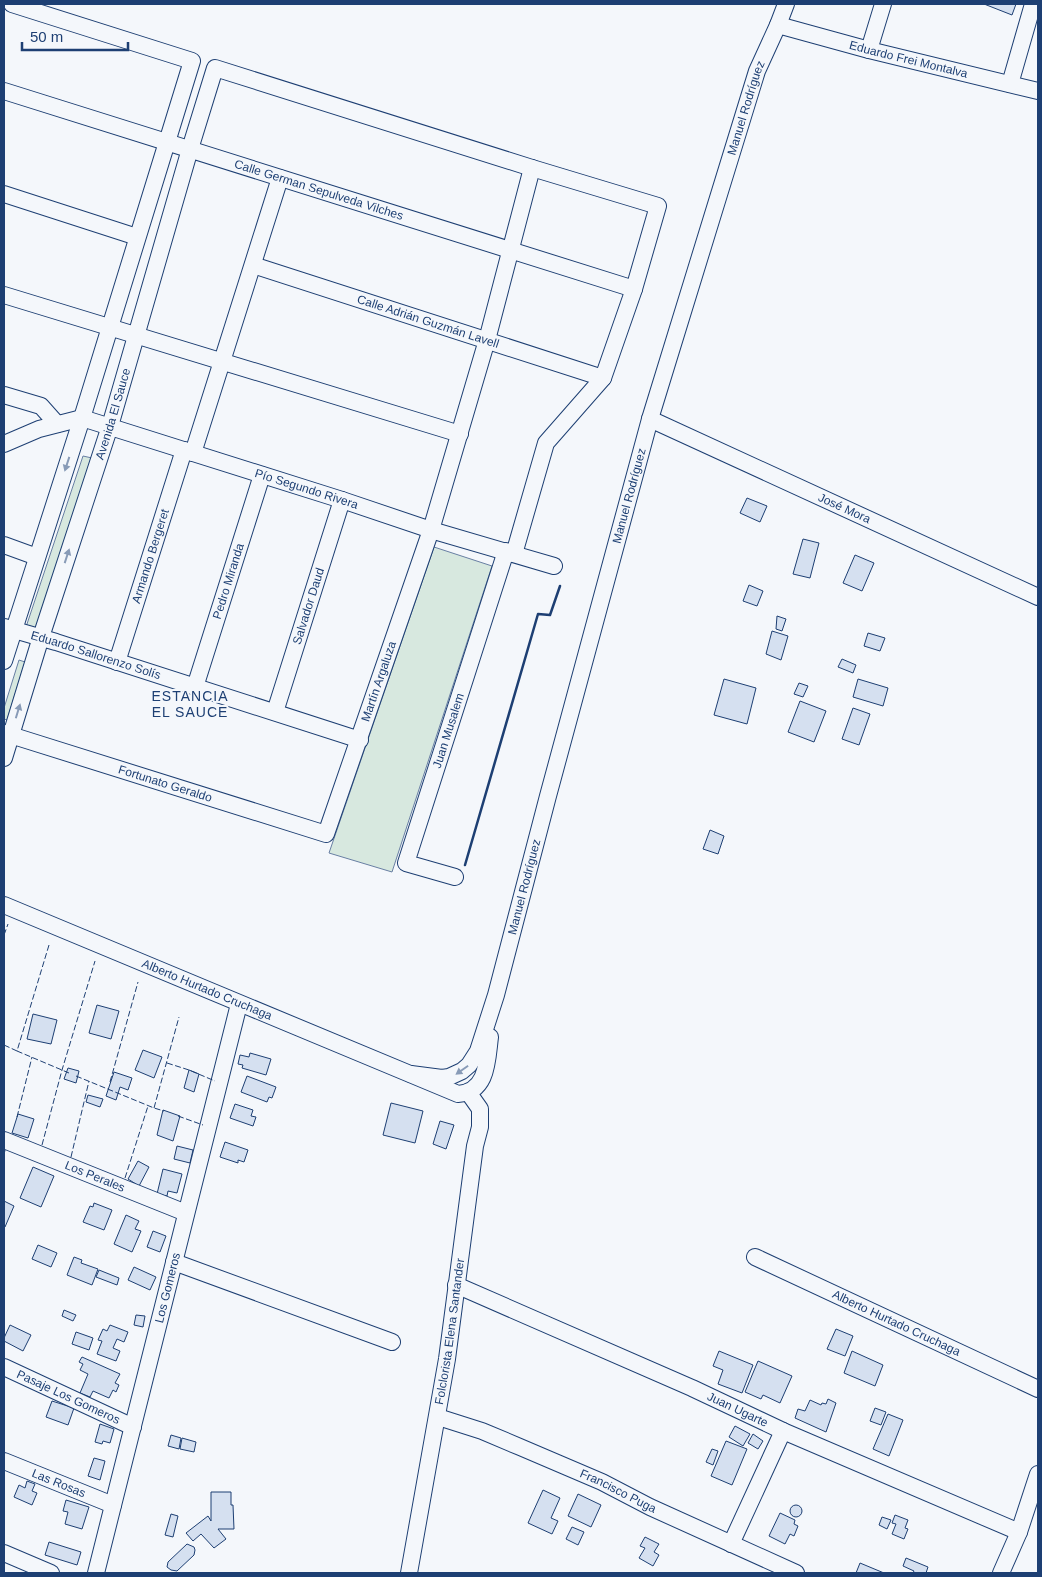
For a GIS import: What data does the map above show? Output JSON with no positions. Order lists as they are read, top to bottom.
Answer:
{
  "streets": {
    "street": [
      "Eduardo Frei Montalva",
      "Manuel Rodríguez",
      "Calle German Sepulveda Vilches",
      "Calle Adrián Guzmán Lavell",
      "Avenida El Sauce",
      "Pío Segundo Rivera",
      "José Mora",
      "Armando Bergeret",
      "Pedro Miranda",
      "Salvador Daud",
      "Eduardo Sallorenzo Solís",
      "Martín Argaluza",
      "Juan Musalem",
      "Fortunato Geraldo",
      "Alberto Hurtado Cruchaga",
      "Los Perales",
      "Los Gomeros",
      "Folclorista Elena Santander",
      "Pasaje Los Gomeros",
      "Juan Ugarte",
      "Las Rosas",
      "Francisco Puga"
    ]
  },
  "crossings": [
    ["Eduardo Frei Montalva", "Manuel Rodríguez"],
    ["Manuel Rodríguez", "José Mora"],
    ["Manuel Rodríguez", "Alberto Hurtado Cruchaga"],
    ["Manuel Rodríguez", "Folclorista Elena Santander"],
    ["Calle German Sepulveda Vilches", "Avenida El Sauce"],
    ["Calle German Sepulveda Vilches", "Armando Bergeret"],
    ["Calle German Sepulveda Vilches", "Martín Argaluza"],
    ["Calle Adrián Guzmán Lavell", "Armando Bergeret"],
    ["Calle Adrián Guzmán Lavell", "Martín Argaluza"],
    ["Avenida El Sauce", "Pío Segundo Rivera"],
    ["Avenida El Sauce", "Eduardo Sallorenzo Solís"],
    ["Avenida El Sauce", "Martín Argaluza"],
    ["Avenida El Sauce", "Fortunato Geraldo"],
    ["Pío Segundo Rivera", "Armando Bergeret"],
    ["Pío Segundo Rivera", "Pedro Miranda"],
    ["Pío Segundo Rivera", "Salvador Daud"],
    ["Pío Segundo Rivera", "Martín Argaluza"],
    ["Pío Segundo Rivera", "Juan Musalem"],
    ["Armando Bergeret", "Eduardo Sallorenzo Solís"],
    ["Pedro Miranda", "Eduardo Sallorenzo Solís"],
    ["Salvador Daud", "Eduardo Sallorenzo Solís"],
    ["Eduardo Sallorenzo Solís", "Martín Argaluza"],
    ["Martín Argaluza", "Fortunato Geraldo"],
    ["Alberto Hurtado Cruchaga", "Los Gomeros"],
    ["Los Perales", "Los Gomeros"],
    ["Los Gomeros", "Pasaje Los Gomeros"],
    ["Los Gomeros", "Las Rosas"],
    ["Folclorista Elena Santander", "Juan Ugarte"],
    ["Folclorista Elena Santander", "Francisco Puga"]
  ],
  "districts": ["ESTANCIA EL SAUCE"],
  "scale_bar": "50 m"
}
